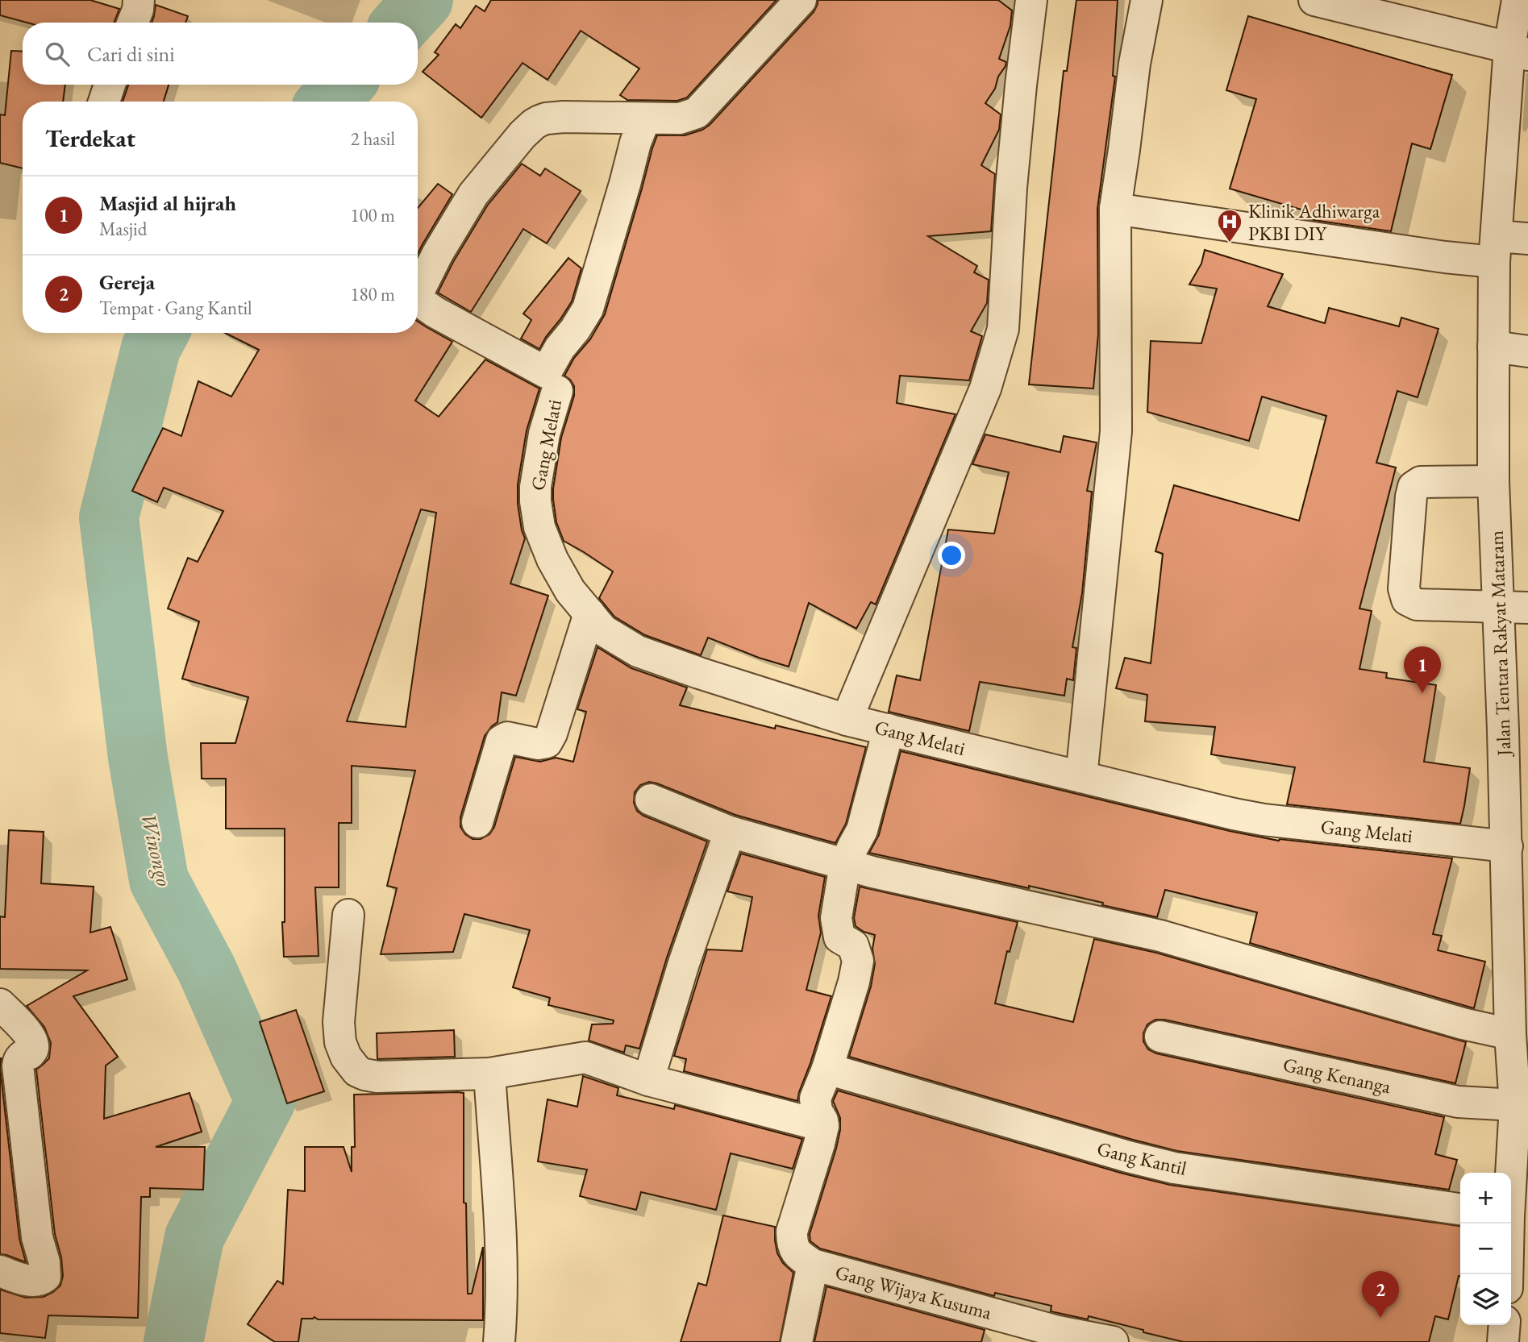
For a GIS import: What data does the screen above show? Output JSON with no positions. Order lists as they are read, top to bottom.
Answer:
{
  "streets": {
    "street": [
      "Gang Melati",
      "Jalan Tentara Rakyat Mataram",
      "Gang Kenanga",
      "Gang Kantil",
      "Gang Wijaya Kusuma"
    ]
  },
  "crossings": [
    ["Gang Melati", "Jalan Tentara Rakyat Mataram"],
    ["Jalan Tentara Rakyat Mataram", "Gang Kenanga"]
  ],
  "water": ["Winongo"],
  "places": {
    "hospital": ["Klinik Adhiwarga PKBI DIY"]
  },
  "page": {
    "search": "Cari di sini",
    "heading": ["Terdekat", "2 hasil"],
    "list": [
      {
        "mark": "1",
        "name": "Masjid al hijrah",
        "note": "Masjid",
        "value": "100 m"
      },
      {
        "mark": "2",
        "name": "Gereja",
        "note": "Tempat · Gang Kantil",
        "value": "180 m"
      }
    ],
    "pins": ["1", "2"],
    "map_buttons": ["+", "−"]
  }
}
